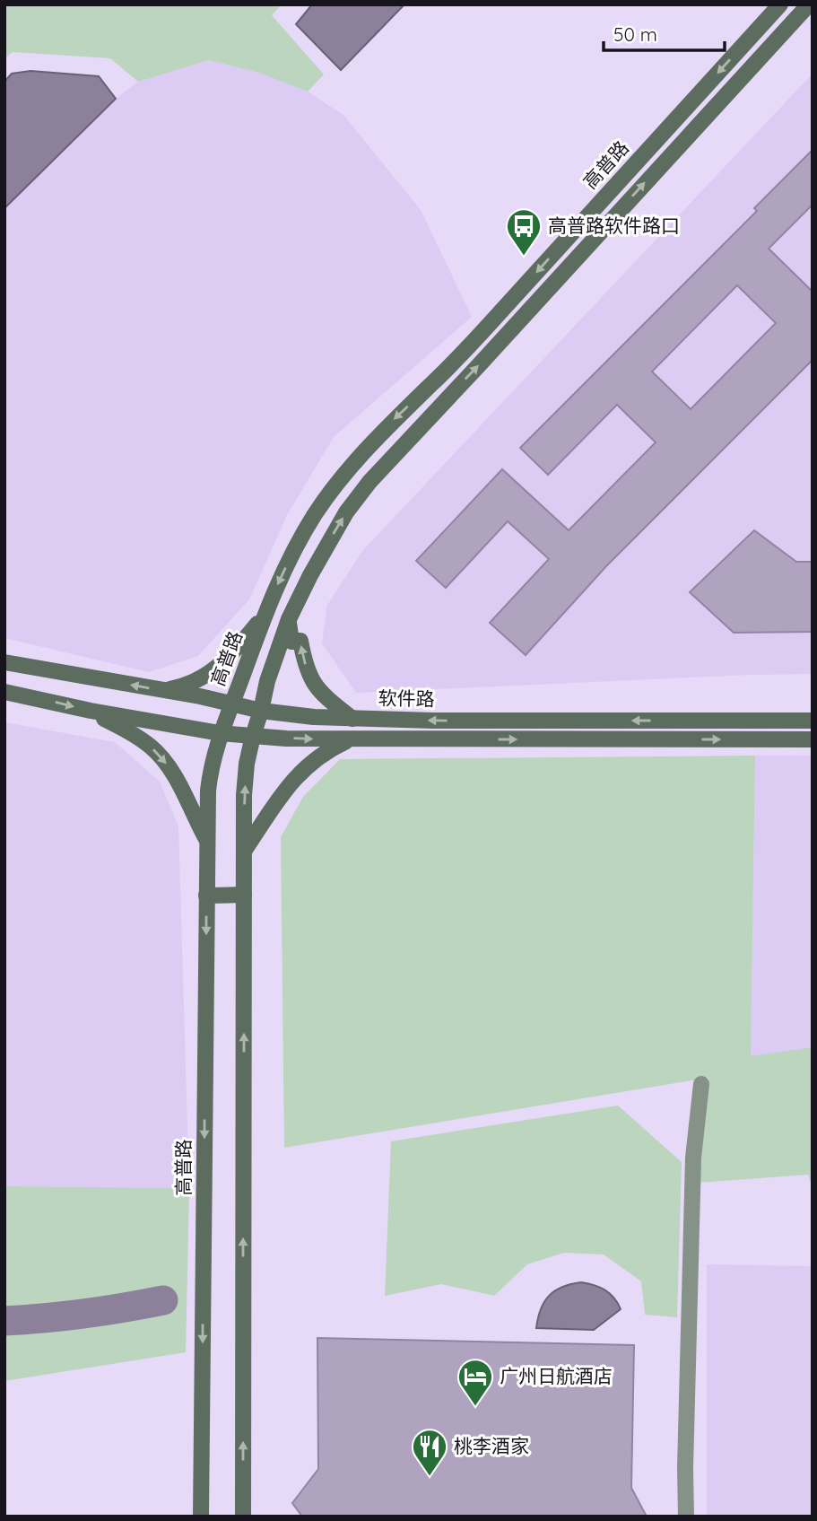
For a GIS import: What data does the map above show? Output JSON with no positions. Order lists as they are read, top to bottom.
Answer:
{
  "streets": {
    "main road": ["高普路", "软件路"]
  },
  "crossings": [
    ["高普路", "软件路"]
  ],
  "places": {
    "bus stop": ["高普路软件路口"],
    "hotel": ["广州日航酒店"],
    "restaurant": ["桃李酒家"]
  },
  "scale_bar": "50 m"
}
